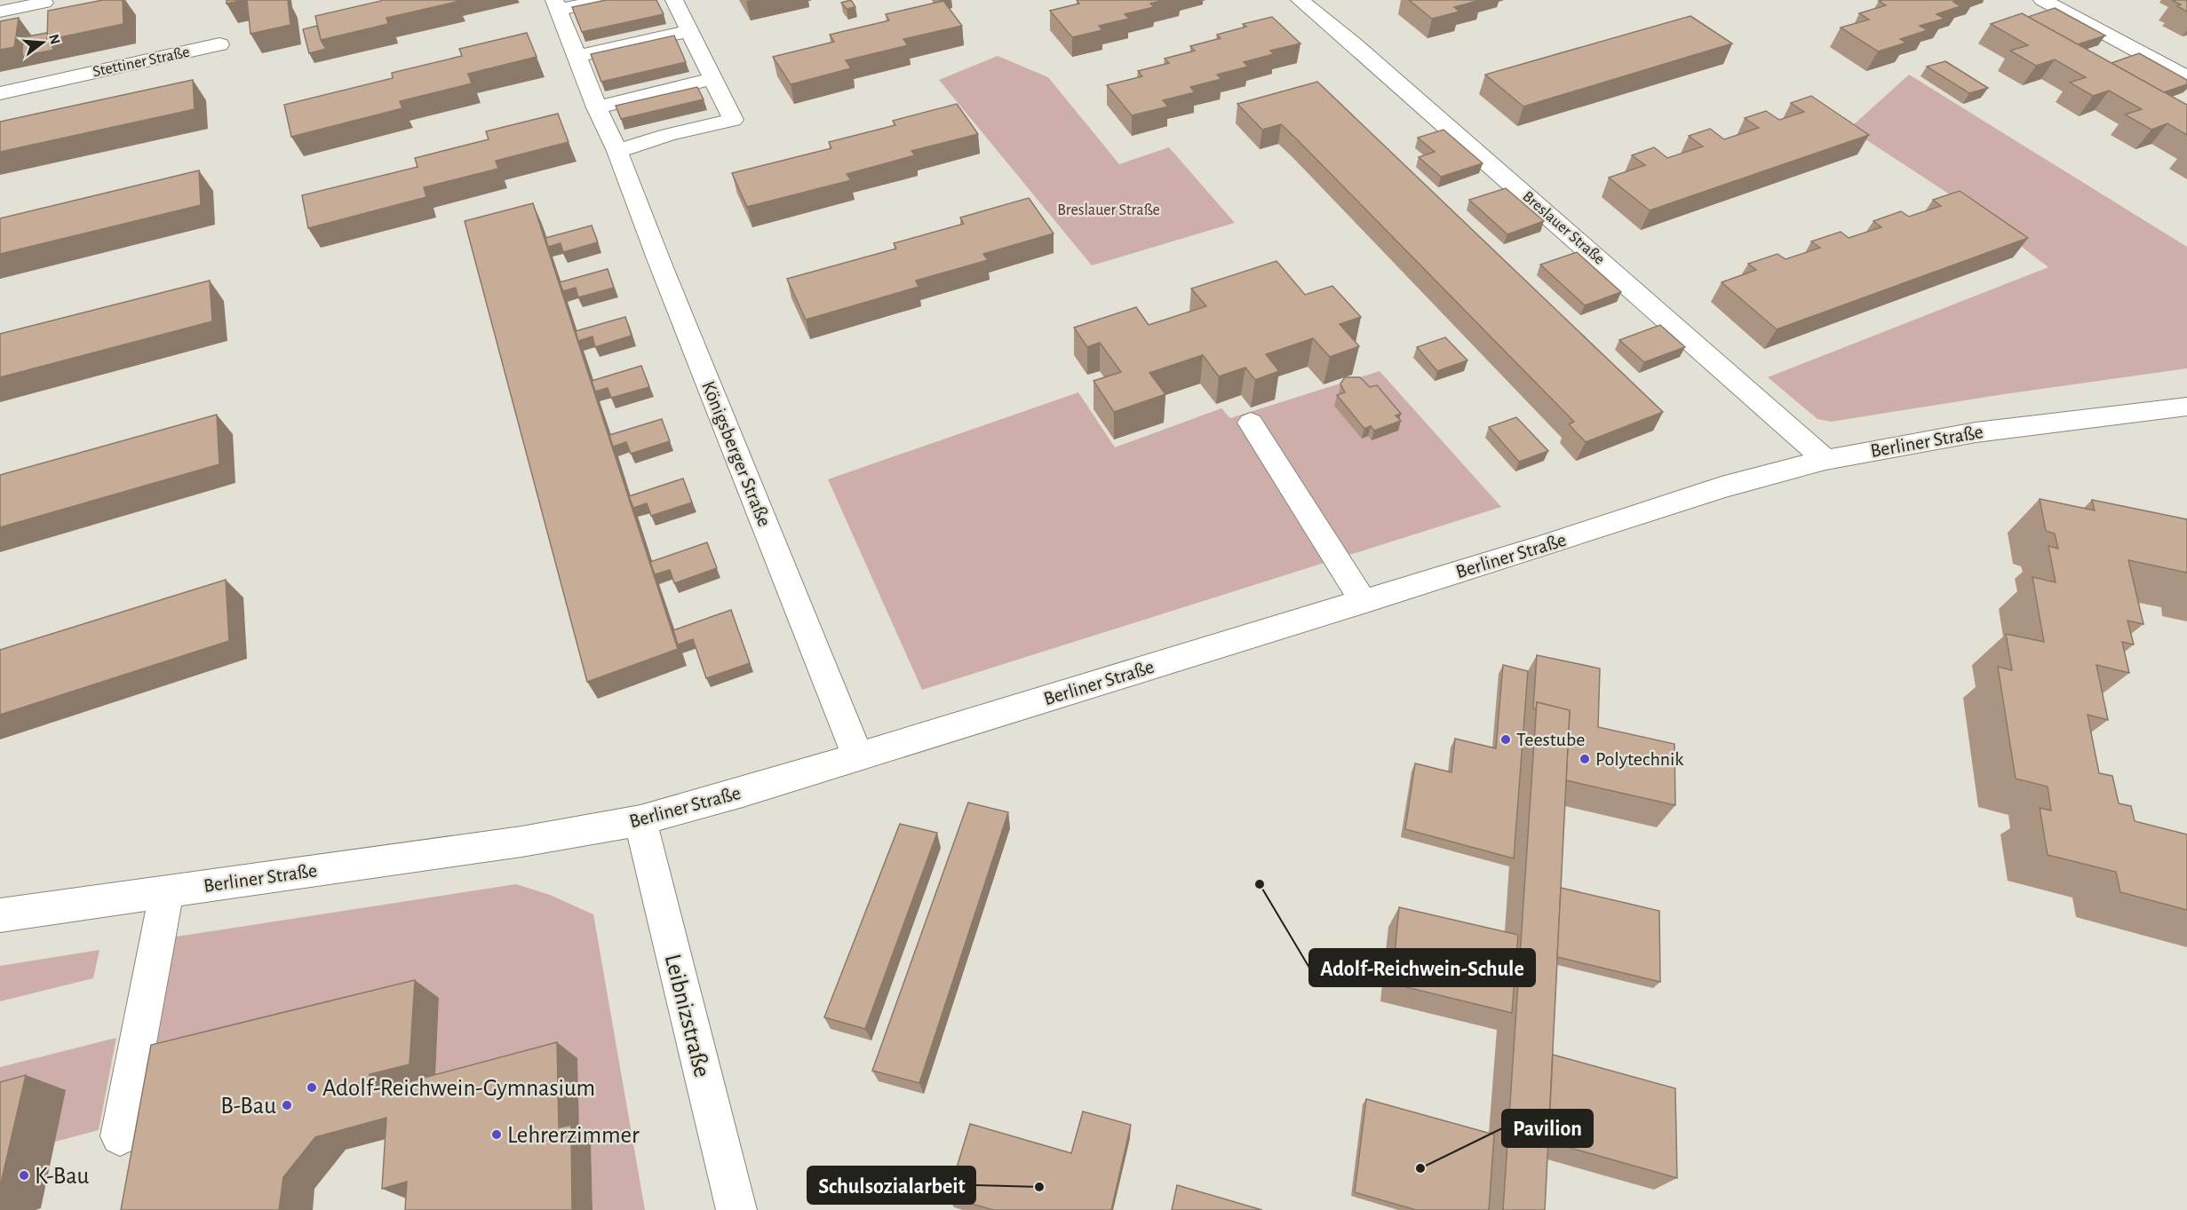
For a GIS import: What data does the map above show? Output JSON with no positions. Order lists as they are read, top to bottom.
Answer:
{
  "streets": {
    "street": [
      "Stettiner Straße",
      "Breslauer Straße",
      "Berliner Straße",
      "Königsberger Straße",
      "Leibnizstraße"
    ]
  },
  "crossings": [
    ["Breslauer Straße", "Berliner Straße"],
    ["Berliner Straße", "Königsberger Straße"],
    ["Berliner Straße", "Leibnizstraße"]
  ],
  "parks": ["Breslauer Straße"],
  "places": [
    "Teestube",
    "Polytechnik",
    "Adolf-Reichwein-Schule",
    "Adolf-Reichwein-Gymnasium",
    "B-Bau",
    "Lehrerzimmer",
    "Pavilion",
    "K-Bau",
    "Schulsozialarbeit"
  ],
  "north": "right"
}
